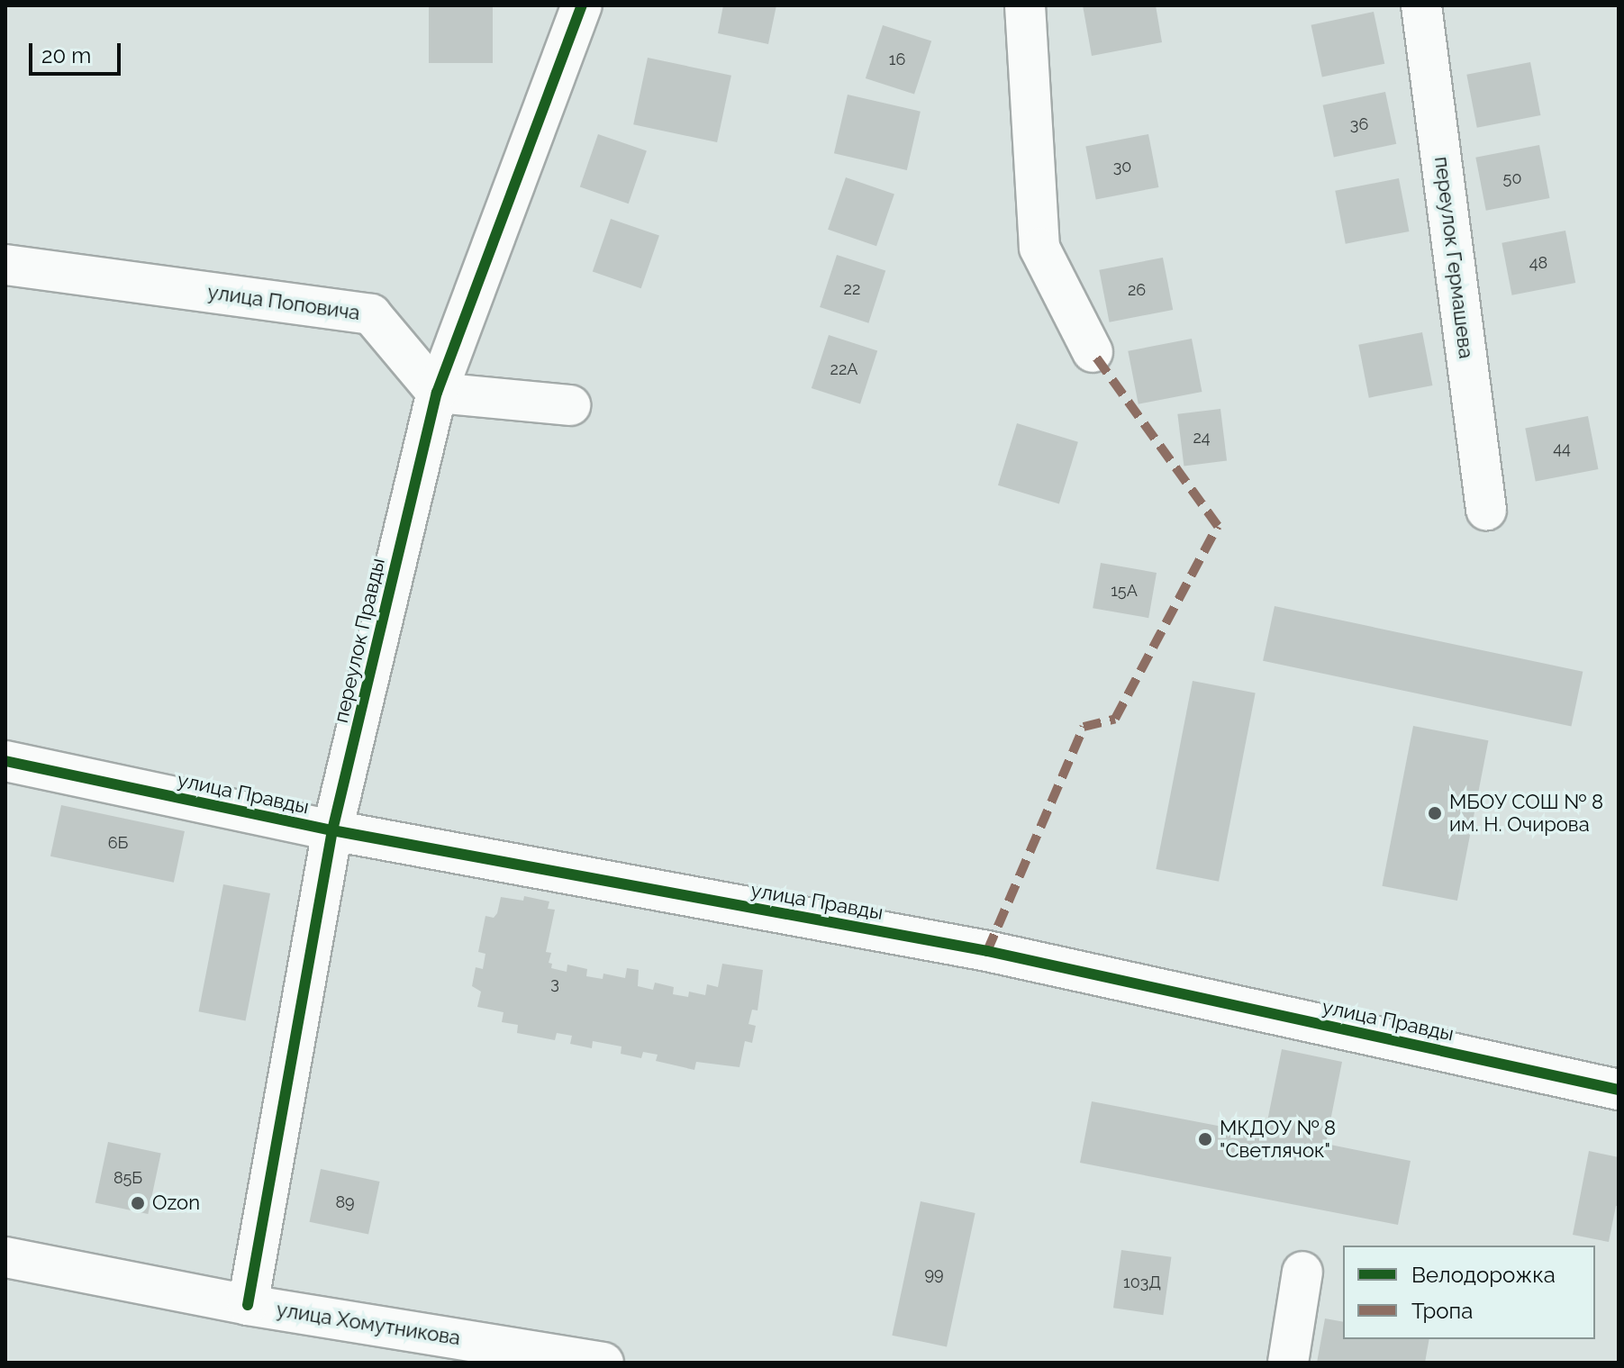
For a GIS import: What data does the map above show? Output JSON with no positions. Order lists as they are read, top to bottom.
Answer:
{
  "streets": {
    "street": [
      "переулок Гермашева",
      "улица Поповича",
      "переулок Правды",
      "улица Правды",
      "улица Хомутникова"
    ]
  },
  "crossings": [
    ["улица Поповича", "переулок Правды"],
    ["переулок Правды", "улица Правды"],
    ["переулок Правды", "улица Хомутникова"]
  ],
  "places": ["МБОУ СОШ № 8 им. Н. Очирова", "МКДОУ № 8 \"Светлячок\"", "Ozon"],
  "house_numbers": [
    "16",
    "36",
    "30",
    "50",
    "48",
    "22",
    "26",
    "22А",
    "24",
    "44",
    "15А",
    "6Б",
    "3",
    "85Б",
    "89",
    "99",
    "103Д"
  ],
  "legend": ["Велодорожка", "Тропа"],
  "scale_bar": "20 m"
}
